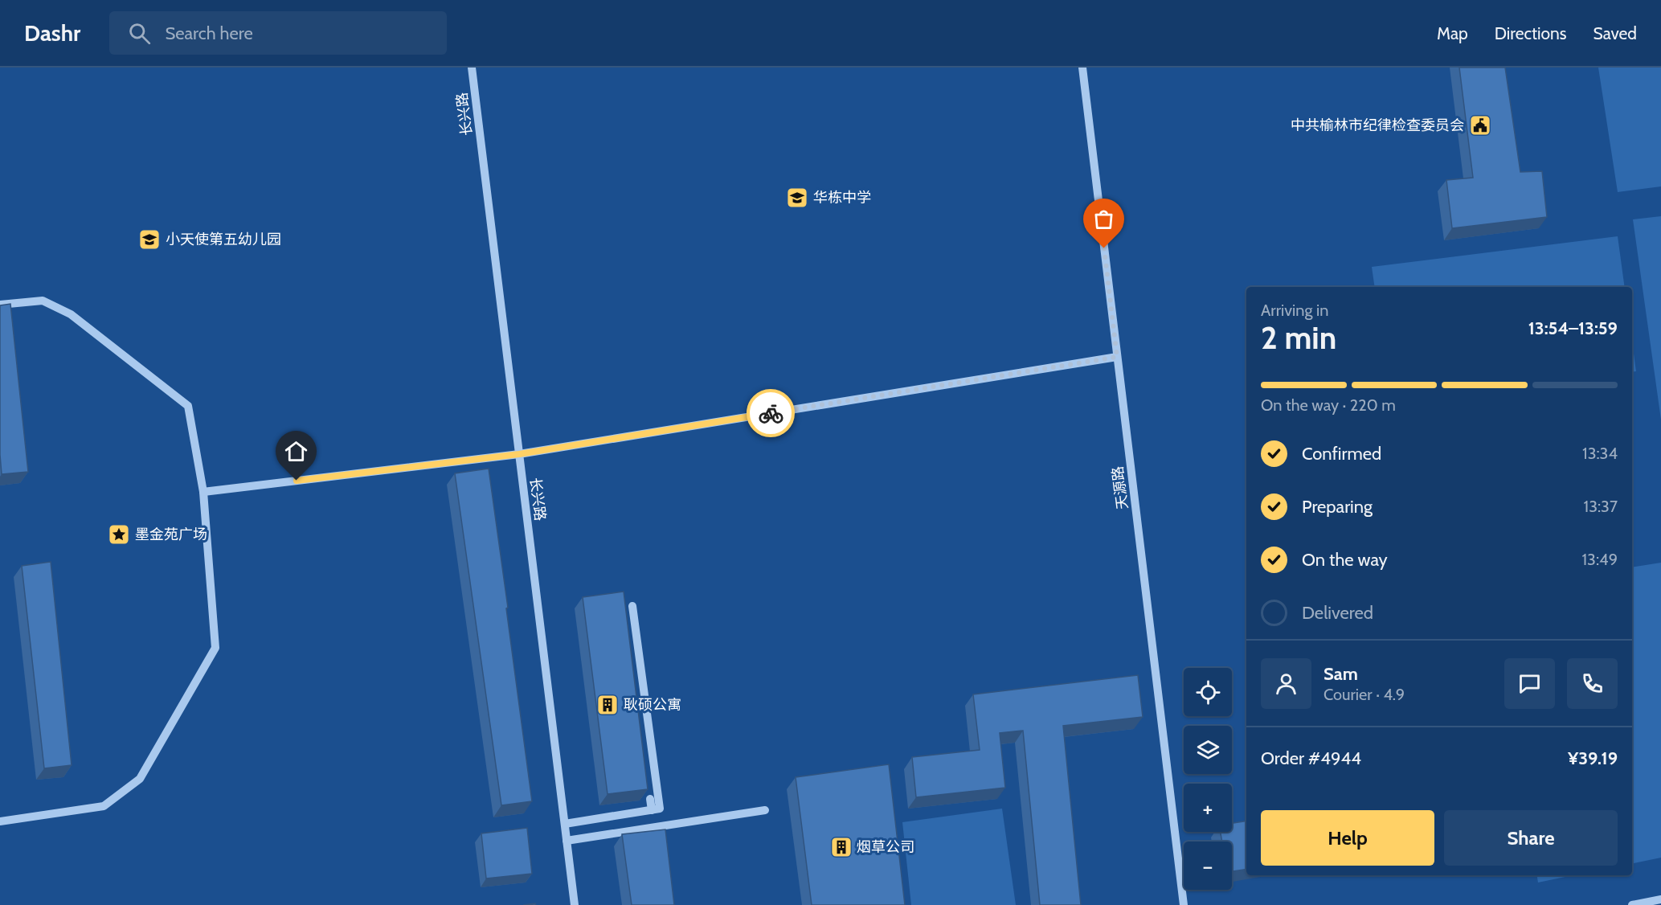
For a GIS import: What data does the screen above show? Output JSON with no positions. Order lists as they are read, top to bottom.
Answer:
{
  "streets": {
    "street": ["长兴路", "天源路"]
  },
  "places": {
    "public building": ["中共榆林市纪律检查委员会"],
    "school or university": ["华栋中学", "小天使第五幼儿园"],
    "place": ["墨金苑广场"],
    "building": ["耿硕公寓", "烟草公司"]
  },
  "page": {
    "header": "Dashr",
    "search": "Search here",
    "nav": ["Map", "Directions", "Saved"],
    "heading": ["2 min", "Arriving in", "13:54–13:59"],
    "panel": [
      "Sam",
      "Courier · 4.9",
      "Order #4944",
      "¥39.19"
    ],
    "bar": "On the way · 220 m",
    "list": [
      ["Confirmed", "13:34"],
      ["Preparing", "13:37"],
      ["On the way", "13:49"],
      "Delivered"
    ],
    "map_buttons": ["+", "−"],
    "buttons": ["Help", "Share"]
  }
}
